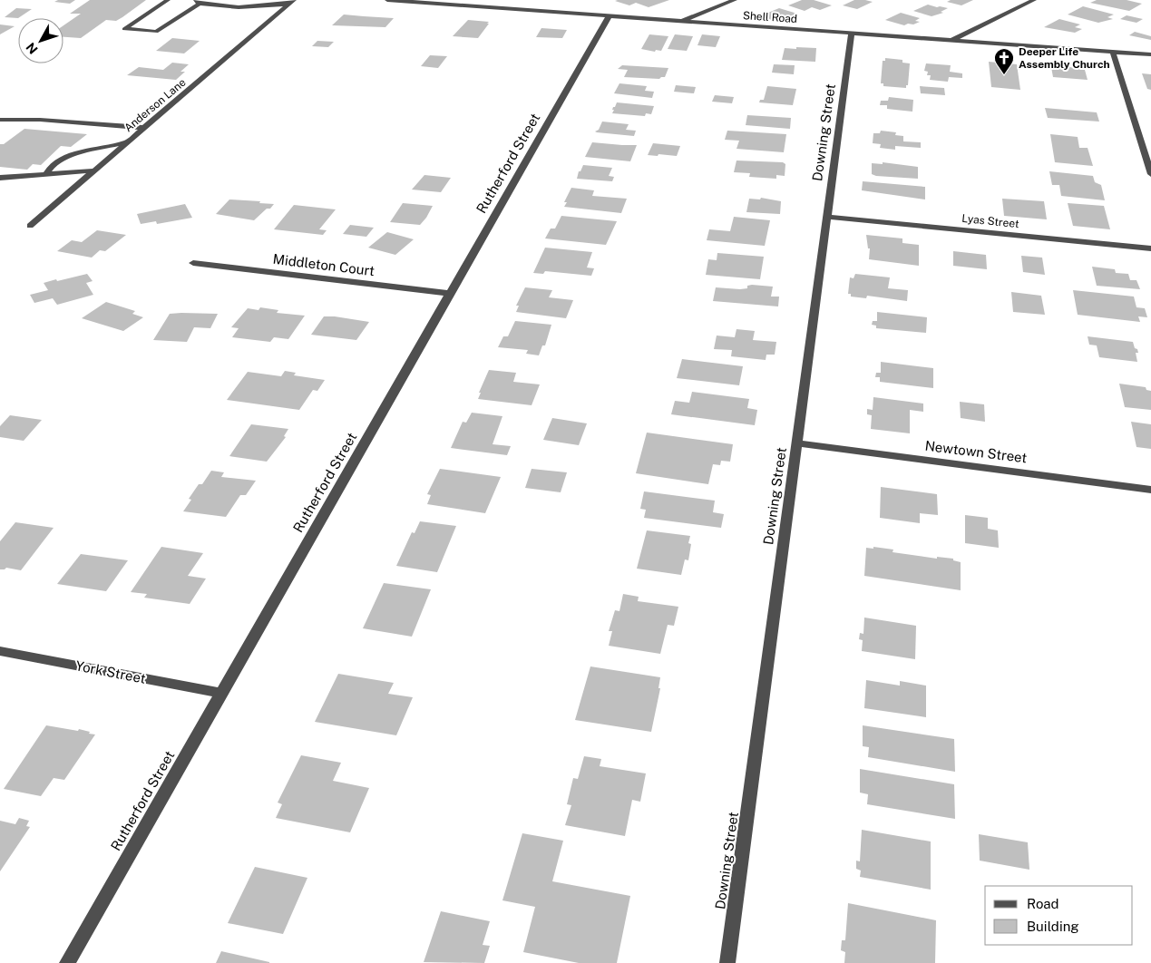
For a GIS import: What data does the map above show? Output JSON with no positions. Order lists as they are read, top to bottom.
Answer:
{
  "streets": {
    "street": [
      "Shell Road",
      "Anderson Lane",
      "Downing Street",
      "Rutherford Street",
      "Lyas Street",
      "Middleton Court",
      "Newtown Street",
      "York Street"
    ]
  },
  "crossings": [
    ["Shell Road", "Downing Street"],
    ["Shell Road", "Rutherford Street"],
    ["Downing Street", "Lyas Street"],
    ["Downing Street", "Newtown Street"],
    ["Rutherford Street", "Middleton Court"],
    ["Rutherford Street", "York Street"]
  ],
  "places": {
    "church": ["Deeper Life Assembly Church"]
  },
  "legend": ["Road", "Building"],
  "north": "bottom left"
}
